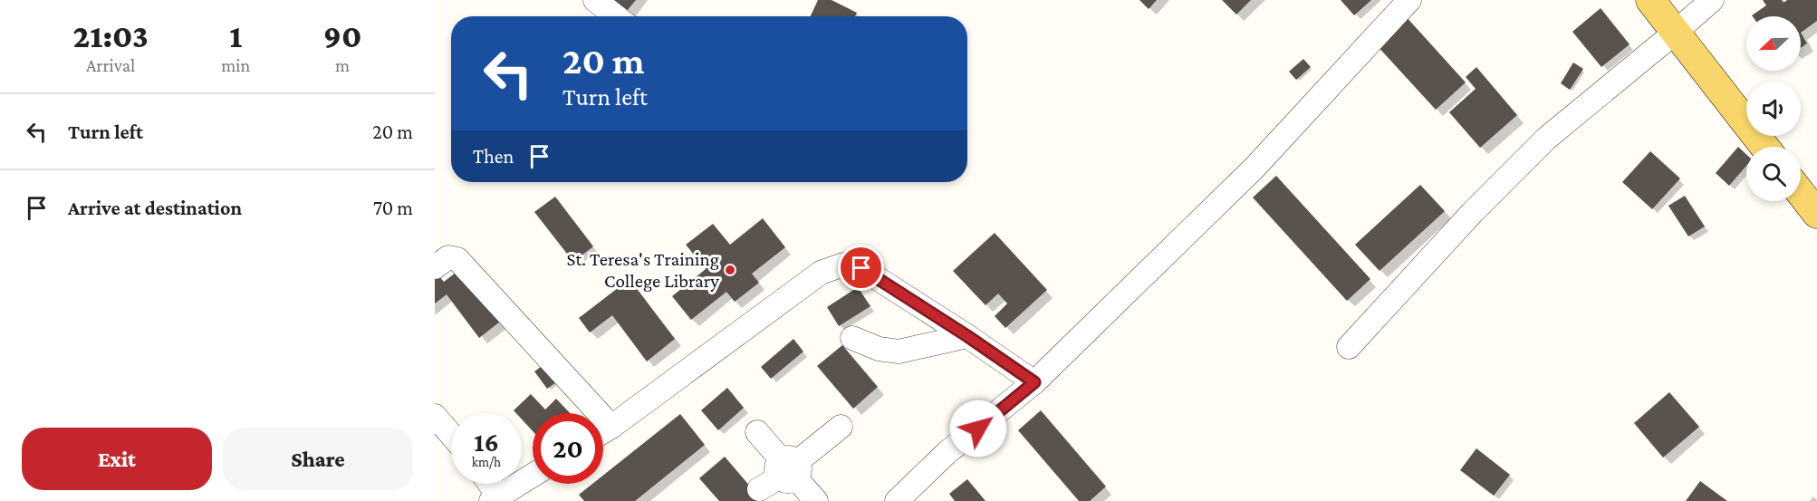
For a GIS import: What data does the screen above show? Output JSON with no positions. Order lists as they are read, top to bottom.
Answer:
{
  "places": ["St. Teresa's Training College Library"],
  "north": "left",
  "page": {
    "eta": [
      "21:03",
      "Arrival",
      "1",
      "min",
      "90",
      "m"
    ],
    "turn": ["20 m", "Turn left"],
    "list": [
      {
        "name": "Turn left",
        "value": "20 m"
      },
      {
        "name": "Arrive at destination",
        "value": "70 m"
      }
    ],
    "then": "Then",
    "speed": "16 km/h",
    "limit": "20",
    "buttons": ["Exit", "Share"]
  }
}
